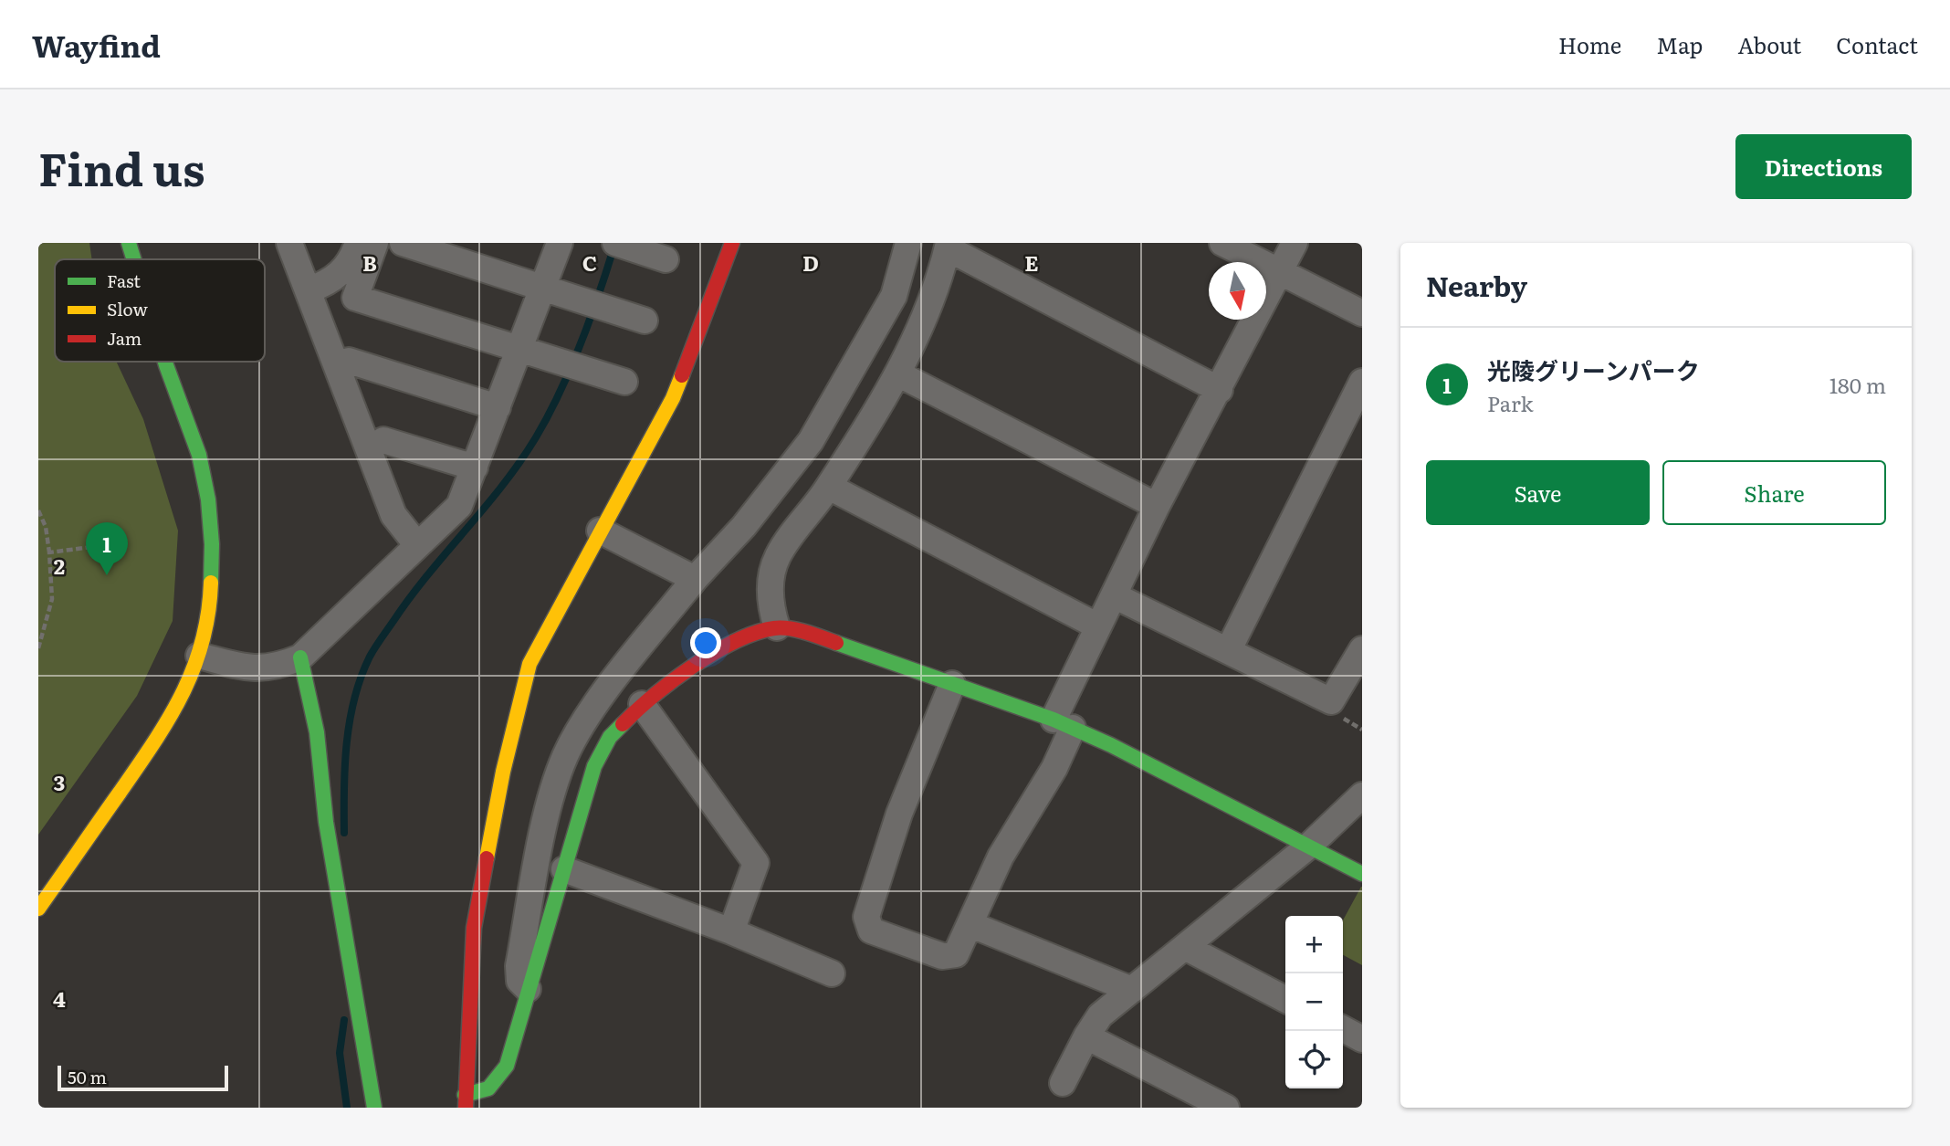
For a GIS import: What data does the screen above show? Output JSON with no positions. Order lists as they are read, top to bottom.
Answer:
{
  "legend": ["Fast", "Slow", "Jam"],
  "scale_bar": "50 m",
  "north": "bottom",
  "page": {
    "header": "Wayfind",
    "nav": [
      "Home",
      "Map",
      "About",
      "Contact"
    ],
    "title": "Find us",
    "buttons": [
      "Directions",
      ["Save", "Share"]
    ],
    "heading": "Nearby",
    "list": [
      {
        "mark": "1",
        "name": "光陵グリーンパーク",
        "note": "Park",
        "value": "180 m"
      }
    ],
    "pins": "1",
    "map_buttons": ["+", "−"],
    "scale": "50 m"
  },
  "grid": {
    "columns": [
      "B",
      "C",
      "D",
      "E"
    ],
    "rows": ["2", "3", "4"]
  }
}
